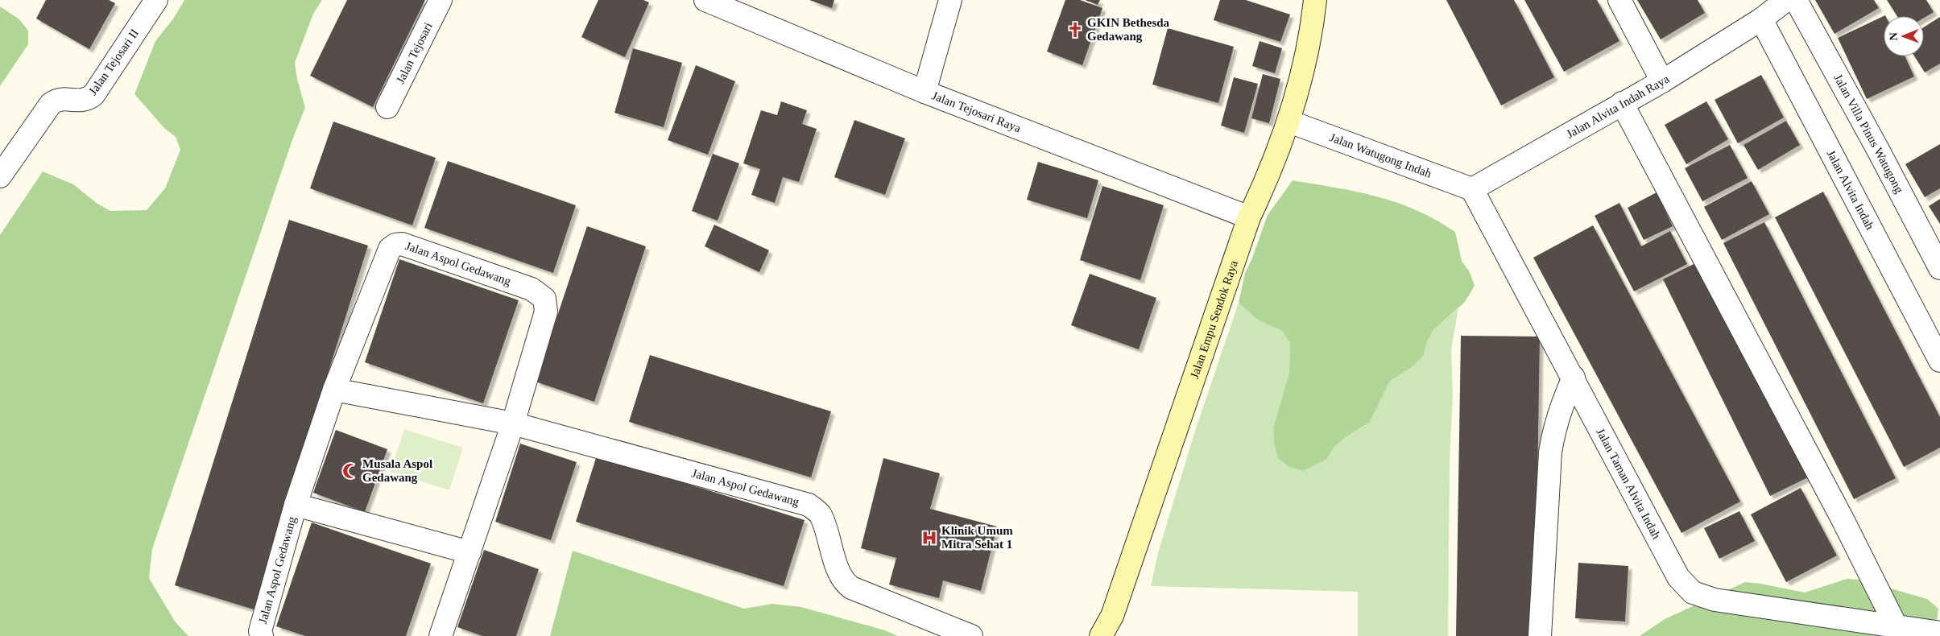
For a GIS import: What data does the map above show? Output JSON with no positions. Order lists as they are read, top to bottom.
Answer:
{
  "streets": {
    "street": [
      "Jalan Tejosari",
      "Jalan Tejosari II",
      "Jalan Alvita Indah Raya",
      "Jalan Tejosari Raya",
      "Jalan Villa Pinus Watugong",
      "Jalan Watugong Indah",
      "Jalan Alvita Indah",
      "Jalan Aspol Gedawang",
      "Jalan Empu Sendok Raya",
      "Jalan Taman Alvita Indah"
    ]
  },
  "crossings": [
    ["Jalan Alvita Indah Raya", "Jalan Watugong Indah"],
    ["Jalan Alvita Indah Raya", "Jalan Alvita Indah"],
    ["Jalan Alvita Indah Raya", "Jalan Taman Alvita Indah"],
    ["Jalan Tejosari Raya", "Jalan Empu Sendok Raya"],
    ["Jalan Watugong Indah", "Jalan Empu Sendok Raya"],
    ["Jalan Watugong Indah", "Jalan Taman Alvita Indah"]
  ],
  "places": {
    "church": ["GKIN Bethesda Gedawang"],
    "mosque": ["Musala Aspol Gedawang"],
    "hospital": ["Klinik Umum Mitra Sehat 1"]
  },
  "north": "left"
}
